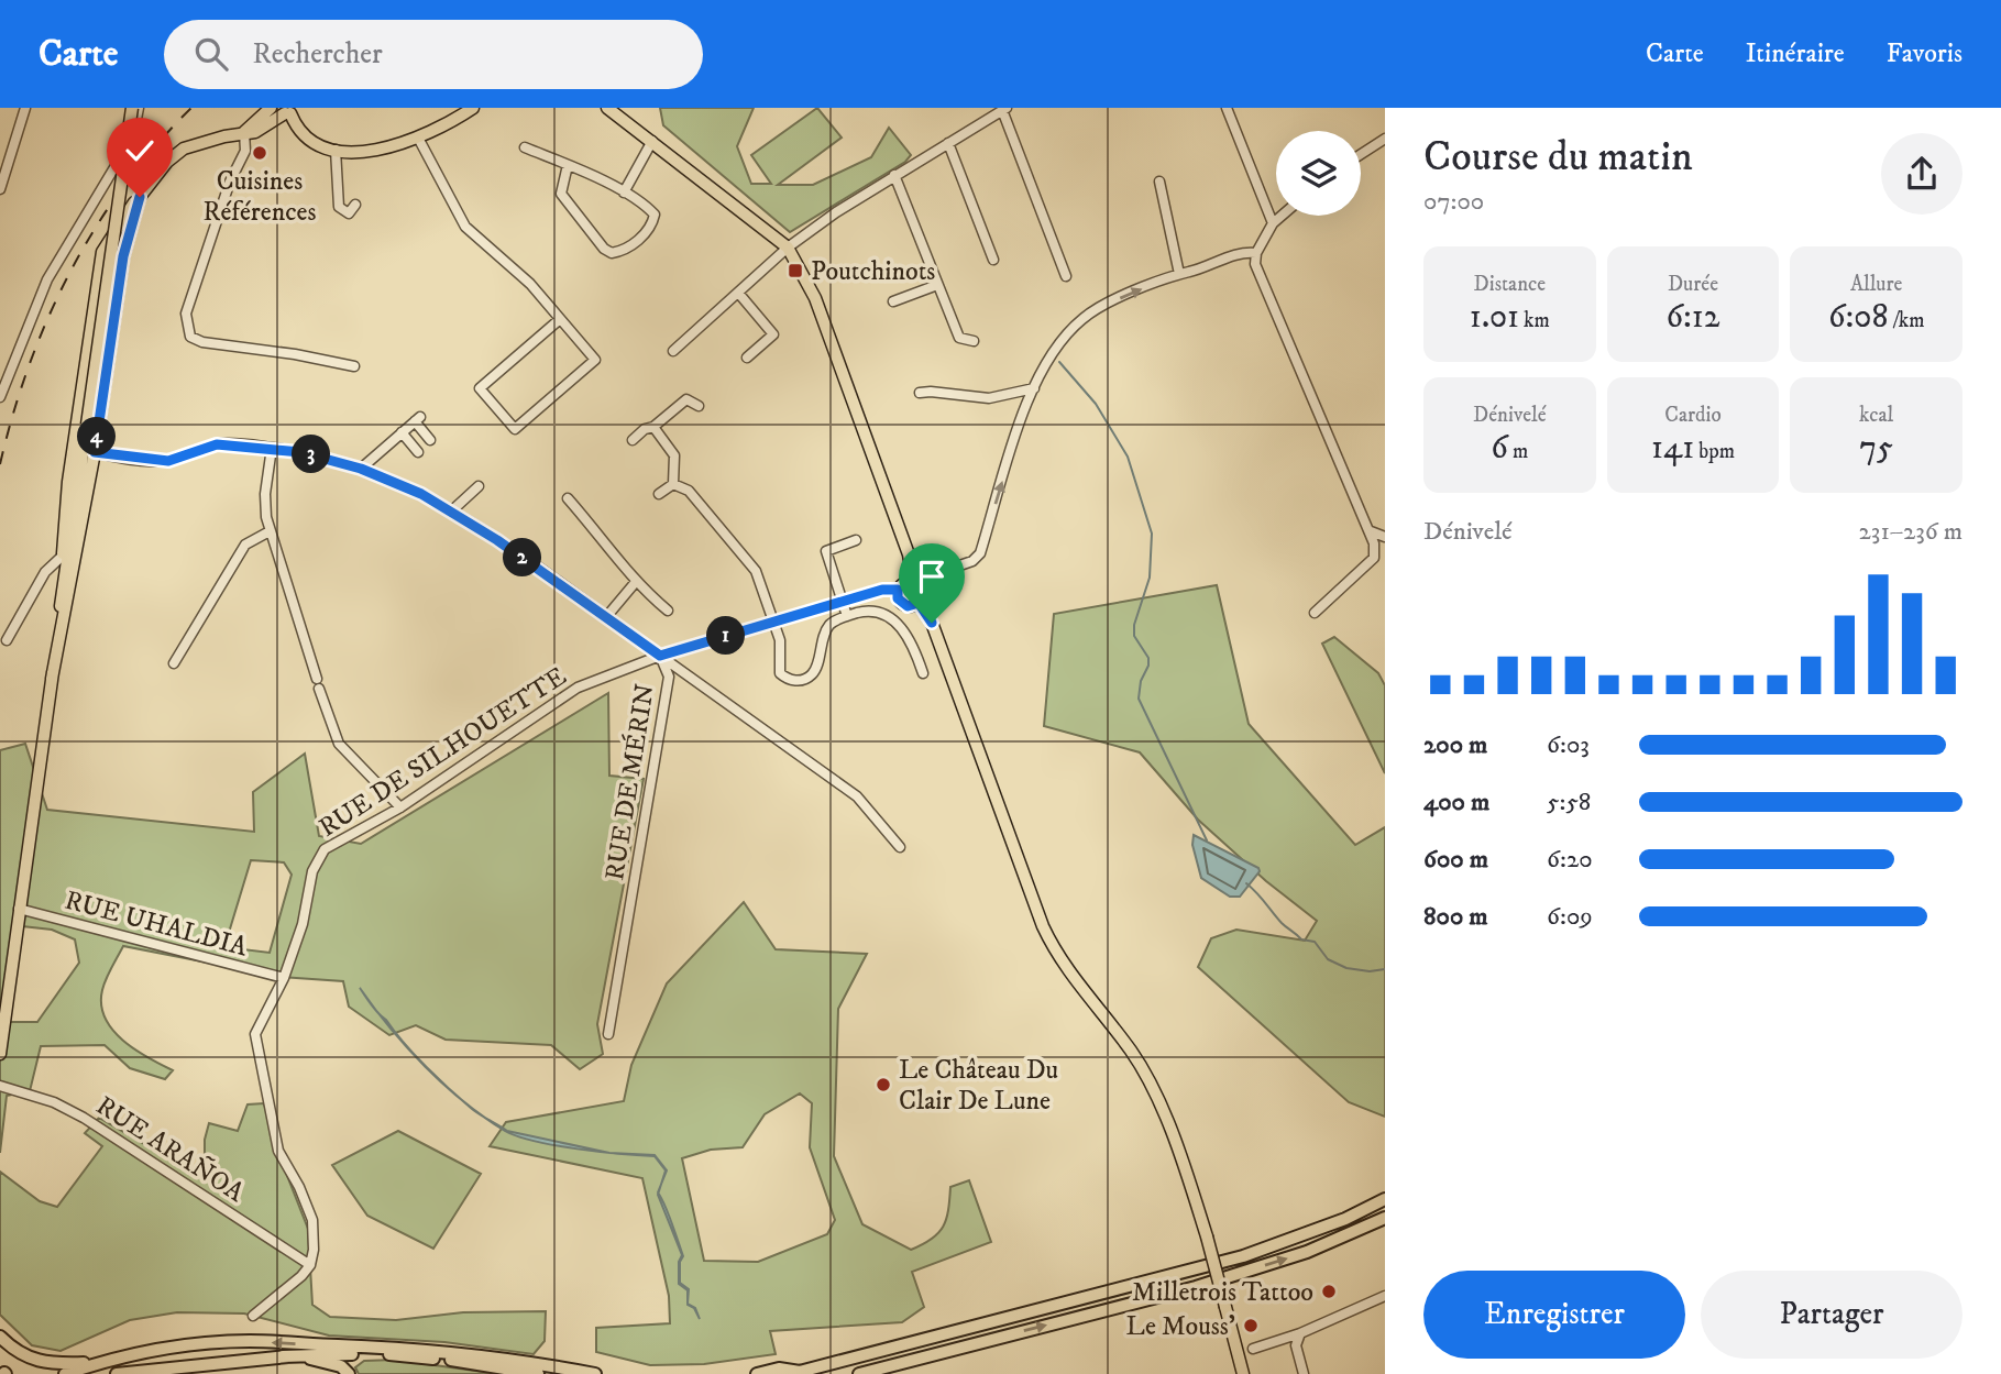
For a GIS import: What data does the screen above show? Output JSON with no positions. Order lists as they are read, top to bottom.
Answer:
{
  "streets": {
    "street": [
      "RUE DE SILHOUETTE",
      "RUE DE MÉRIN",
      "RUE UHALDIA",
      "RUE ARAÑOA"
    ]
  },
  "crossings": [
    ["RUE DE SILHOUETTE", "RUE DE MÉRIN"],
    ["RUE DE SILHOUETTE", "RUE UHALDIA"],
    ["RUE DE SILHOUETTE", "RUE ARAÑOA"]
  ],
  "places": {
    "other": [
      "Cuisines Références",
      "Le Château Du Clair De Lune",
      "Milletrois Tattoo",
      "Le Mouss'"
    ],
    "transit": ["Poutchinots"]
  },
  "page": {
    "header": "Carte",
    "search": "Rechercher",
    "nav": ["Carte", "Itinéraire", "Favoris"],
    "heading": ["Course du matin", "07:00"],
    "stats": [
      ["Distance", "1.01 km"],
      ["Durée", "6:12"],
      ["Allure", "6:08 /km"],
      ["Dénivelé", "6 m"],
      ["Cardio", "141 bpm"],
      ["kcal", "75"]
    ],
    "pins": [
      "4",
      "3",
      "2",
      "1"
    ],
    "chart": ["Dénivelé", "231–236 m"],
    "list": [
      {
        "name": "200 m",
        "note": "6:03"
      },
      {
        "name": "400 m",
        "note": "5:58"
      },
      {
        "name": "600 m",
        "note": "6:20"
      },
      {
        "name": "800 m",
        "note": "6:09"
      }
    ],
    "buttons": ["Enregistrer", "Partager"]
  }
}
